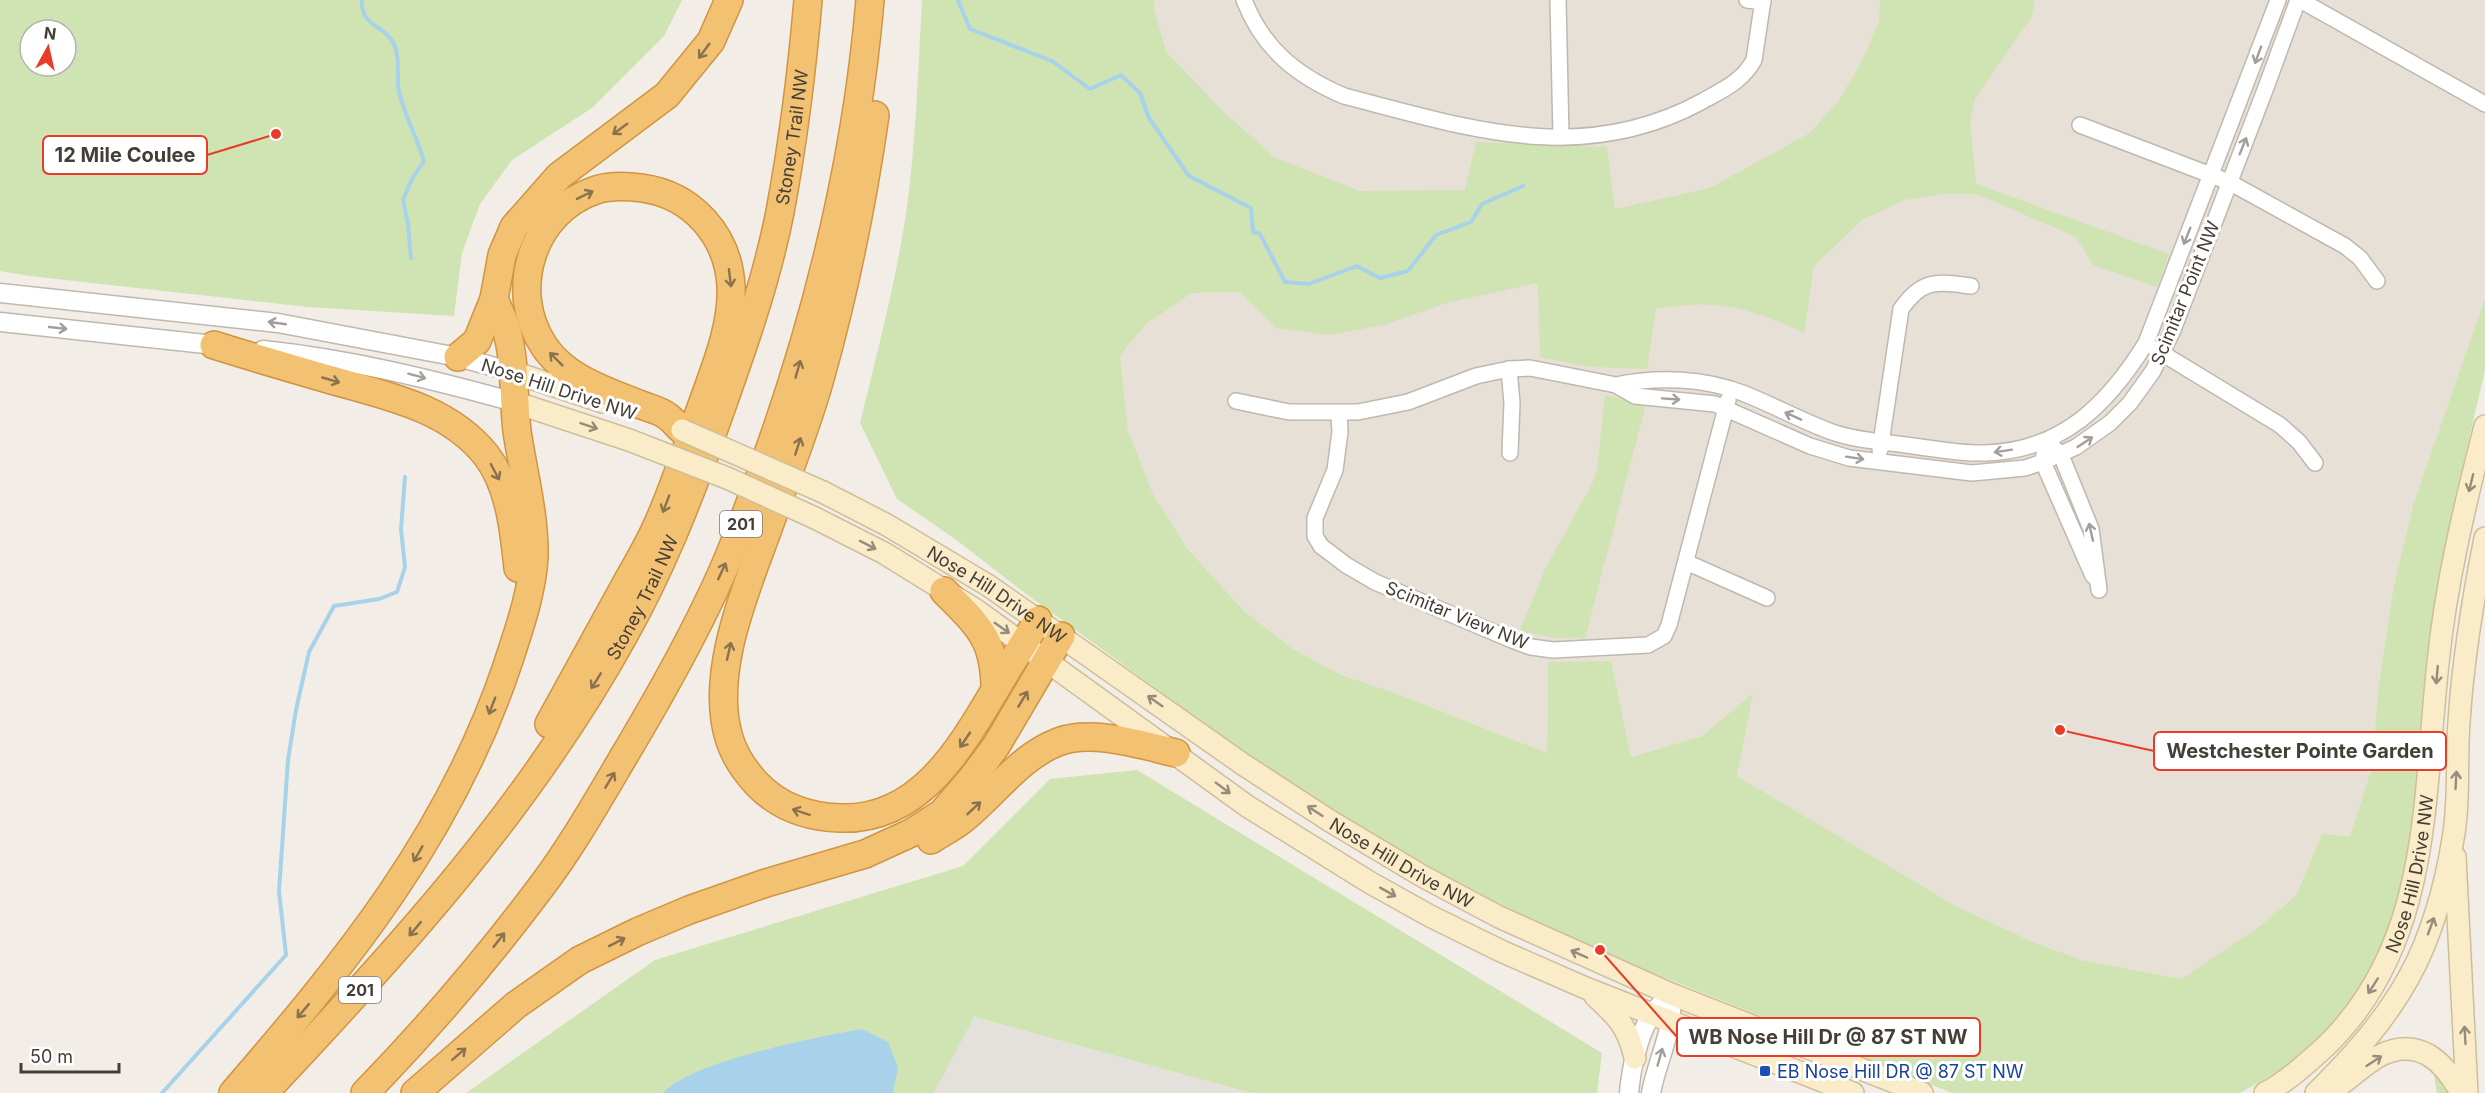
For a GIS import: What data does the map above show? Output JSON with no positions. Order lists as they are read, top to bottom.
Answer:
{
  "streets": {
    "highway": ["Stoney Trail NW", "201"],
    "main road": ["Nose Hill Drive NW"],
    "street": ["Scimitar Point NW", "Scimitar View NW"]
  },
  "crossings": [
    ["Scimitar Point NW", "Scimitar View NW"]
  ],
  "places": {
    "other": ["12 Mile Coulee", "Westchester Pointe Garden", "WB Nose Hill Dr @ 87 ST NW"],
    "transit": ["EB Nose Hill DR @ 87 ST NW"]
  },
  "scale_bar": "50 m",
  "north": "top"
}
